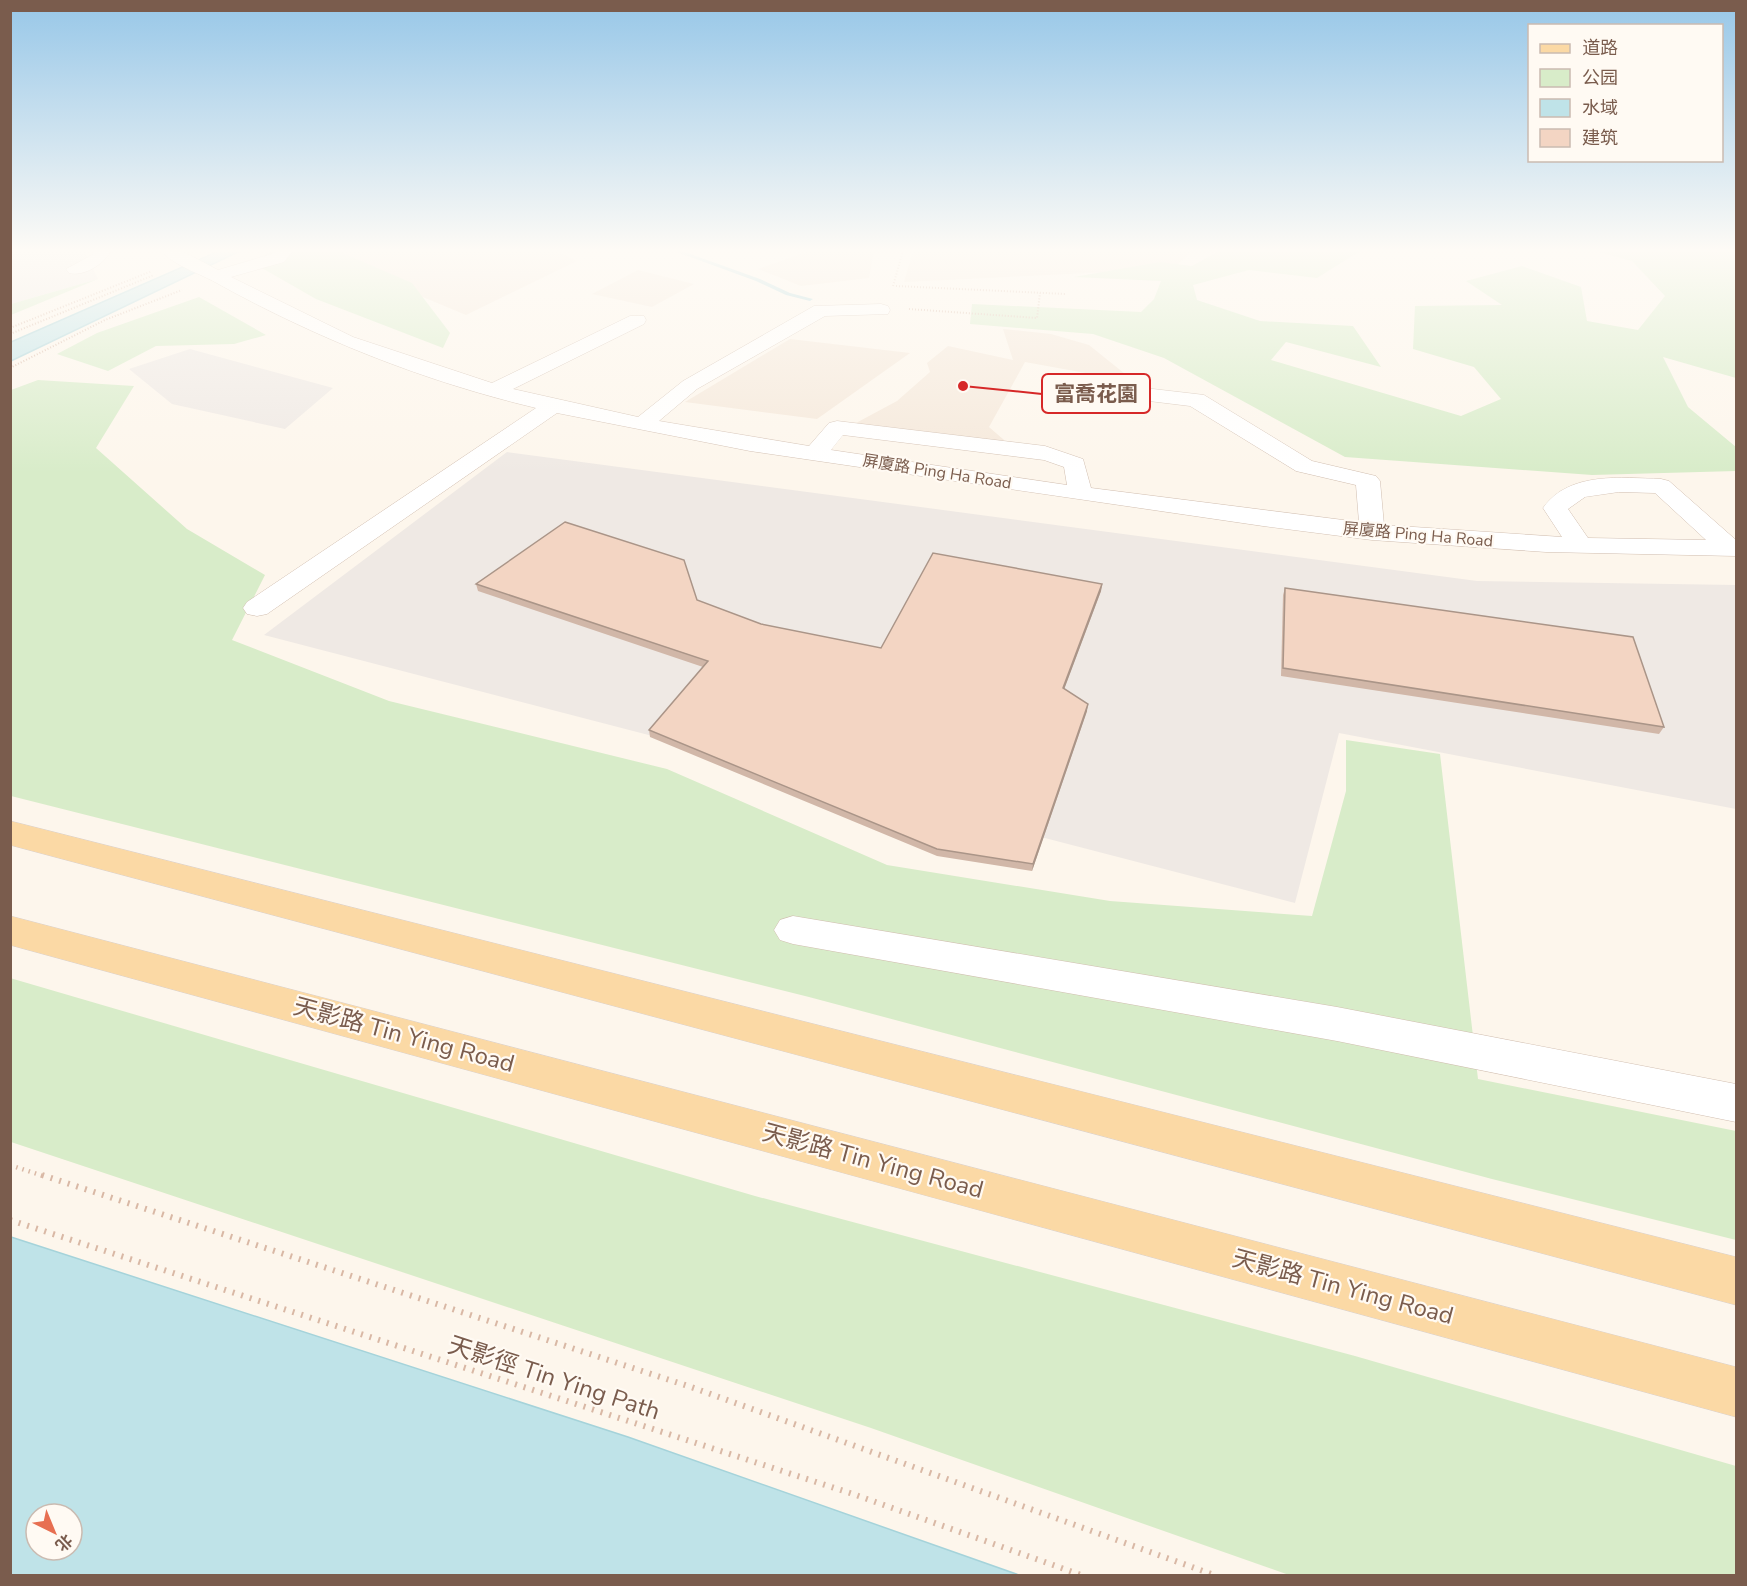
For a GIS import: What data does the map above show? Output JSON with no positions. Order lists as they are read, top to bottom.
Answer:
{
  "streets": {
    "main road": ["天影路 Tin Ying Road"],
    "street": ["屏廈路 Ping Ha Road"],
    "path": ["天影徑 Tin Ying Path"]
  },
  "places": ["富喬花園"],
  "legend": [
    "道路",
    "公园",
    "水域",
    "建筑"
  ],
  "north": "bottom right"
}
